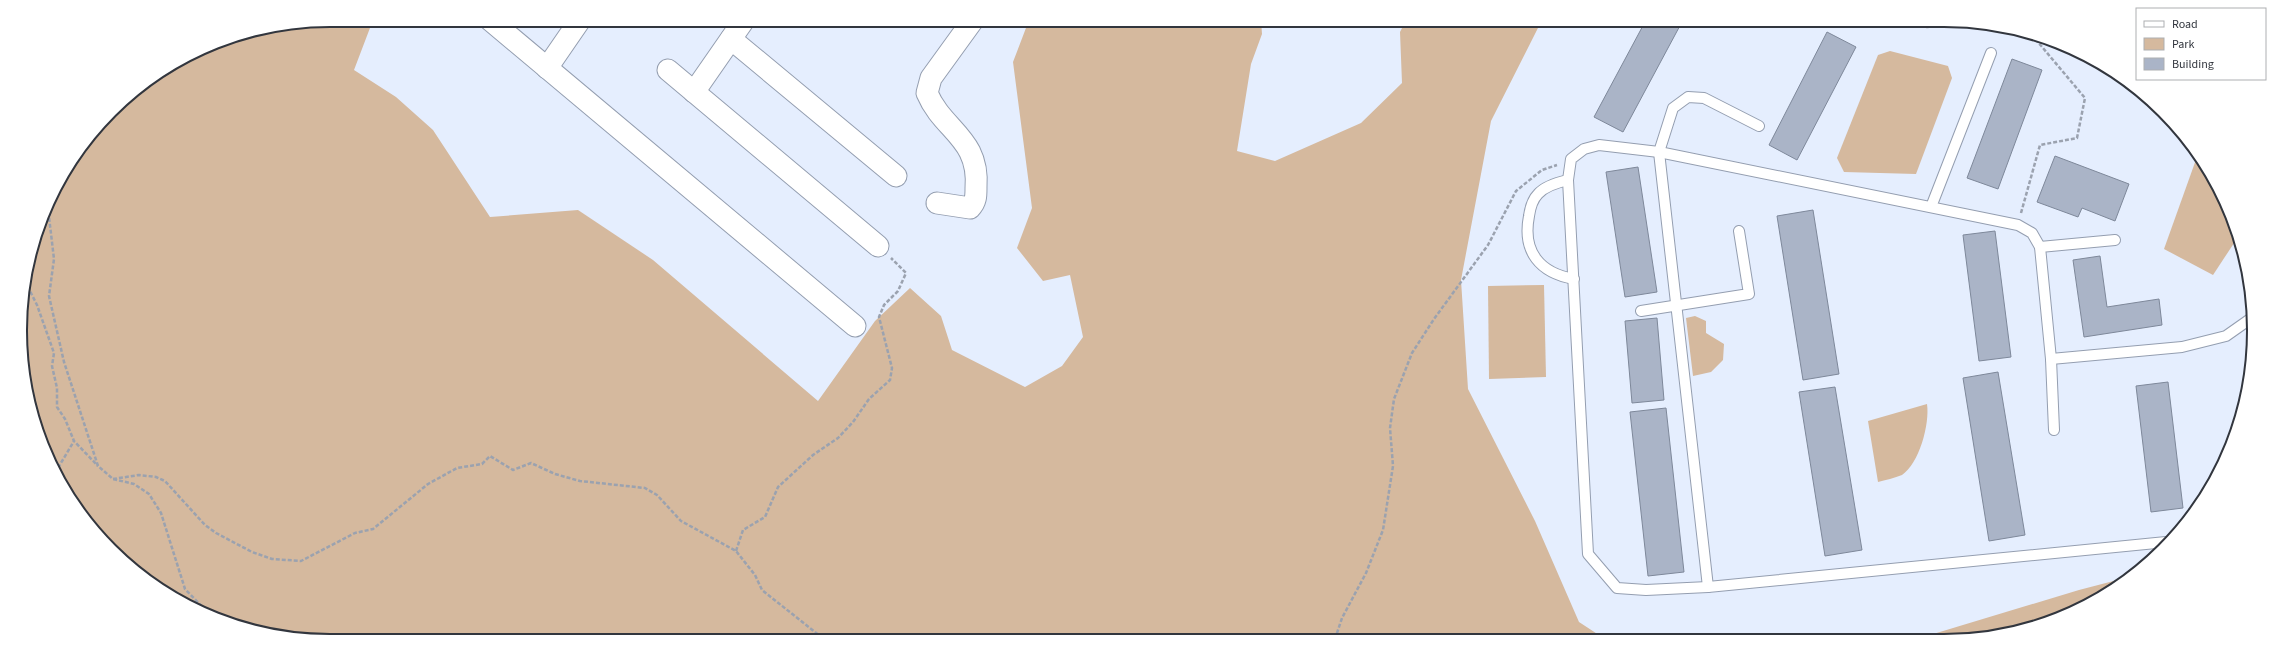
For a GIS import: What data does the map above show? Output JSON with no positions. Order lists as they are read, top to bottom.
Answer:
{
  "legend": ["Road", "Park", "Building"]
}
